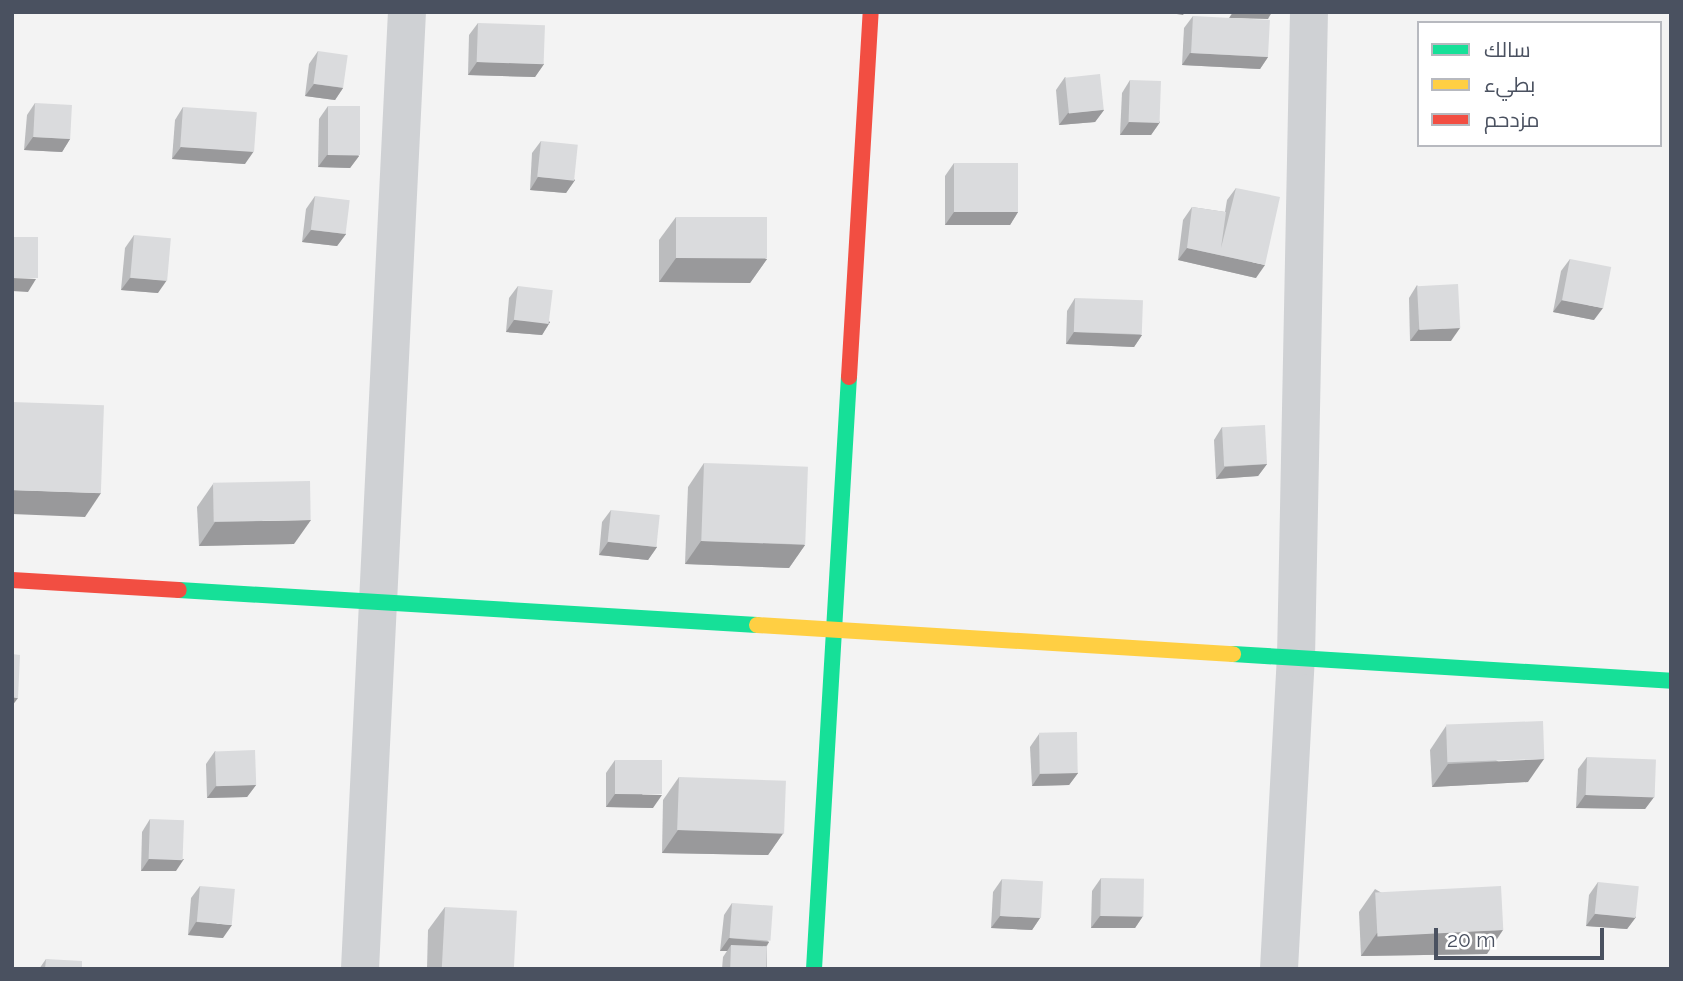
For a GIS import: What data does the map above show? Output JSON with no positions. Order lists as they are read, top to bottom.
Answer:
{
  "legend": ["سالك", "بطيء", "مزدحم"],
  "scale_bar": "20 m"
}
